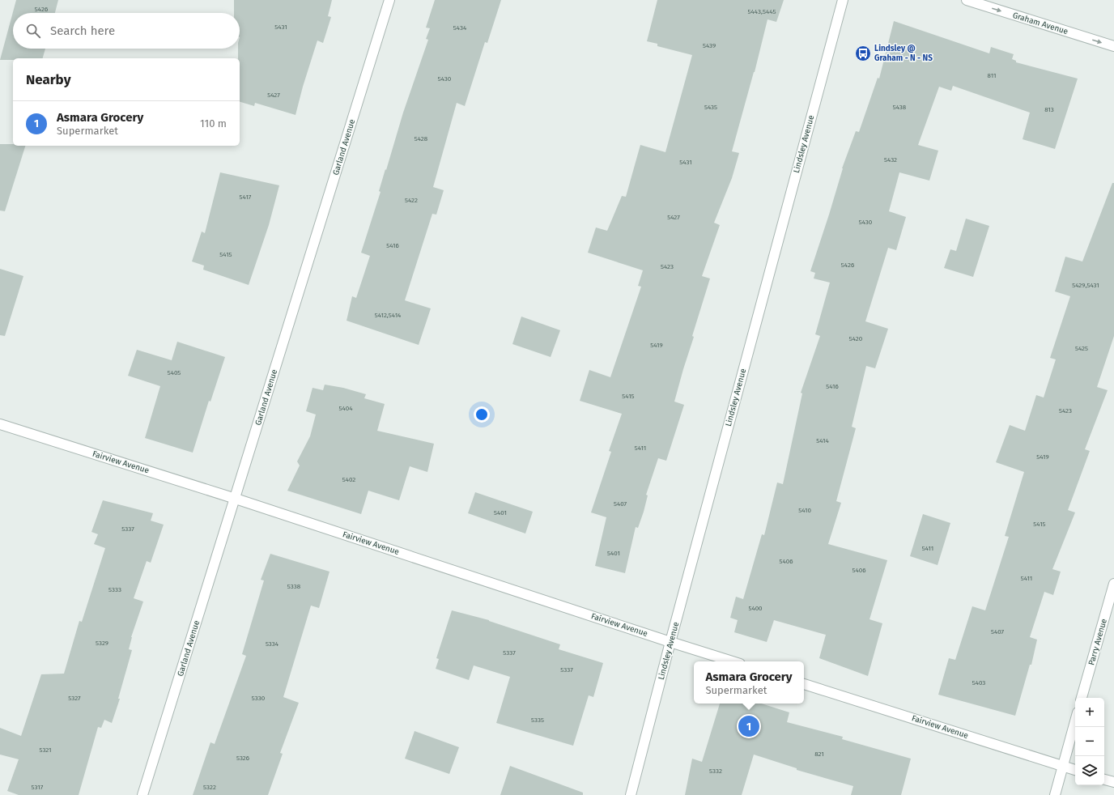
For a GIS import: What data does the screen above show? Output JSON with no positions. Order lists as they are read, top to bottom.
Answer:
{
  "streets": {
    "street": [
      "Graham Avenue",
      "Lindsley Avenue",
      "Garland Avenue",
      "Fairview Avenue",
      "Parry Avenue"
    ]
  },
  "crossings": [
    ["Lindsley Avenue", "Fairview Avenue"],
    ["Garland Avenue", "Fairview Avenue"]
  ],
  "one_way": ["Graham Avenue"],
  "places": {
    "bus stop": ["Lindsley @ Graham - N - NS"]
  },
  "house_numbers": [
    "5426",
    "5443,5445",
    "5431",
    "5434",
    "5439",
    "811",
    "5430",
    "5427",
    "5435",
    "5438",
    "813",
    "5428",
    "5432",
    "5431",
    "5417",
    "5422",
    "5427",
    "5430",
    "5416",
    "5415",
    "5426",
    "5423",
    "5429,5431",
    "5412,5414",
    "5420",
    "5419",
    "5425",
    "5405",
    "5416",
    "5415",
    "5404",
    "5423",
    "5414",
    "5411",
    "5419",
    "5402",
    "5407",
    "5410",
    "5401",
    "5415",
    "5337",
    "5411",
    "5401",
    "5406",
    "5406",
    "5411",
    "5338",
    "5333",
    "5400",
    "5407",
    "5329",
    "5334",
    "5337",
    "5337",
    "5403",
    "5327",
    "5330",
    "5335",
    "5321",
    "821",
    "5326",
    "5332",
    "5317",
    "5322"
  ],
  "page": {
    "search": "Search here",
    "heading": "Nearby",
    "list": [
      {
        "mark": "1",
        "name": "Asmara Grocery",
        "note": "Supermarket",
        "value": "110 m"
      }
    ],
    "popup": ["Asmara Grocery", "Supermarket"],
    "map_buttons": ["+", "−"],
    "pins": "1"
  }
}
